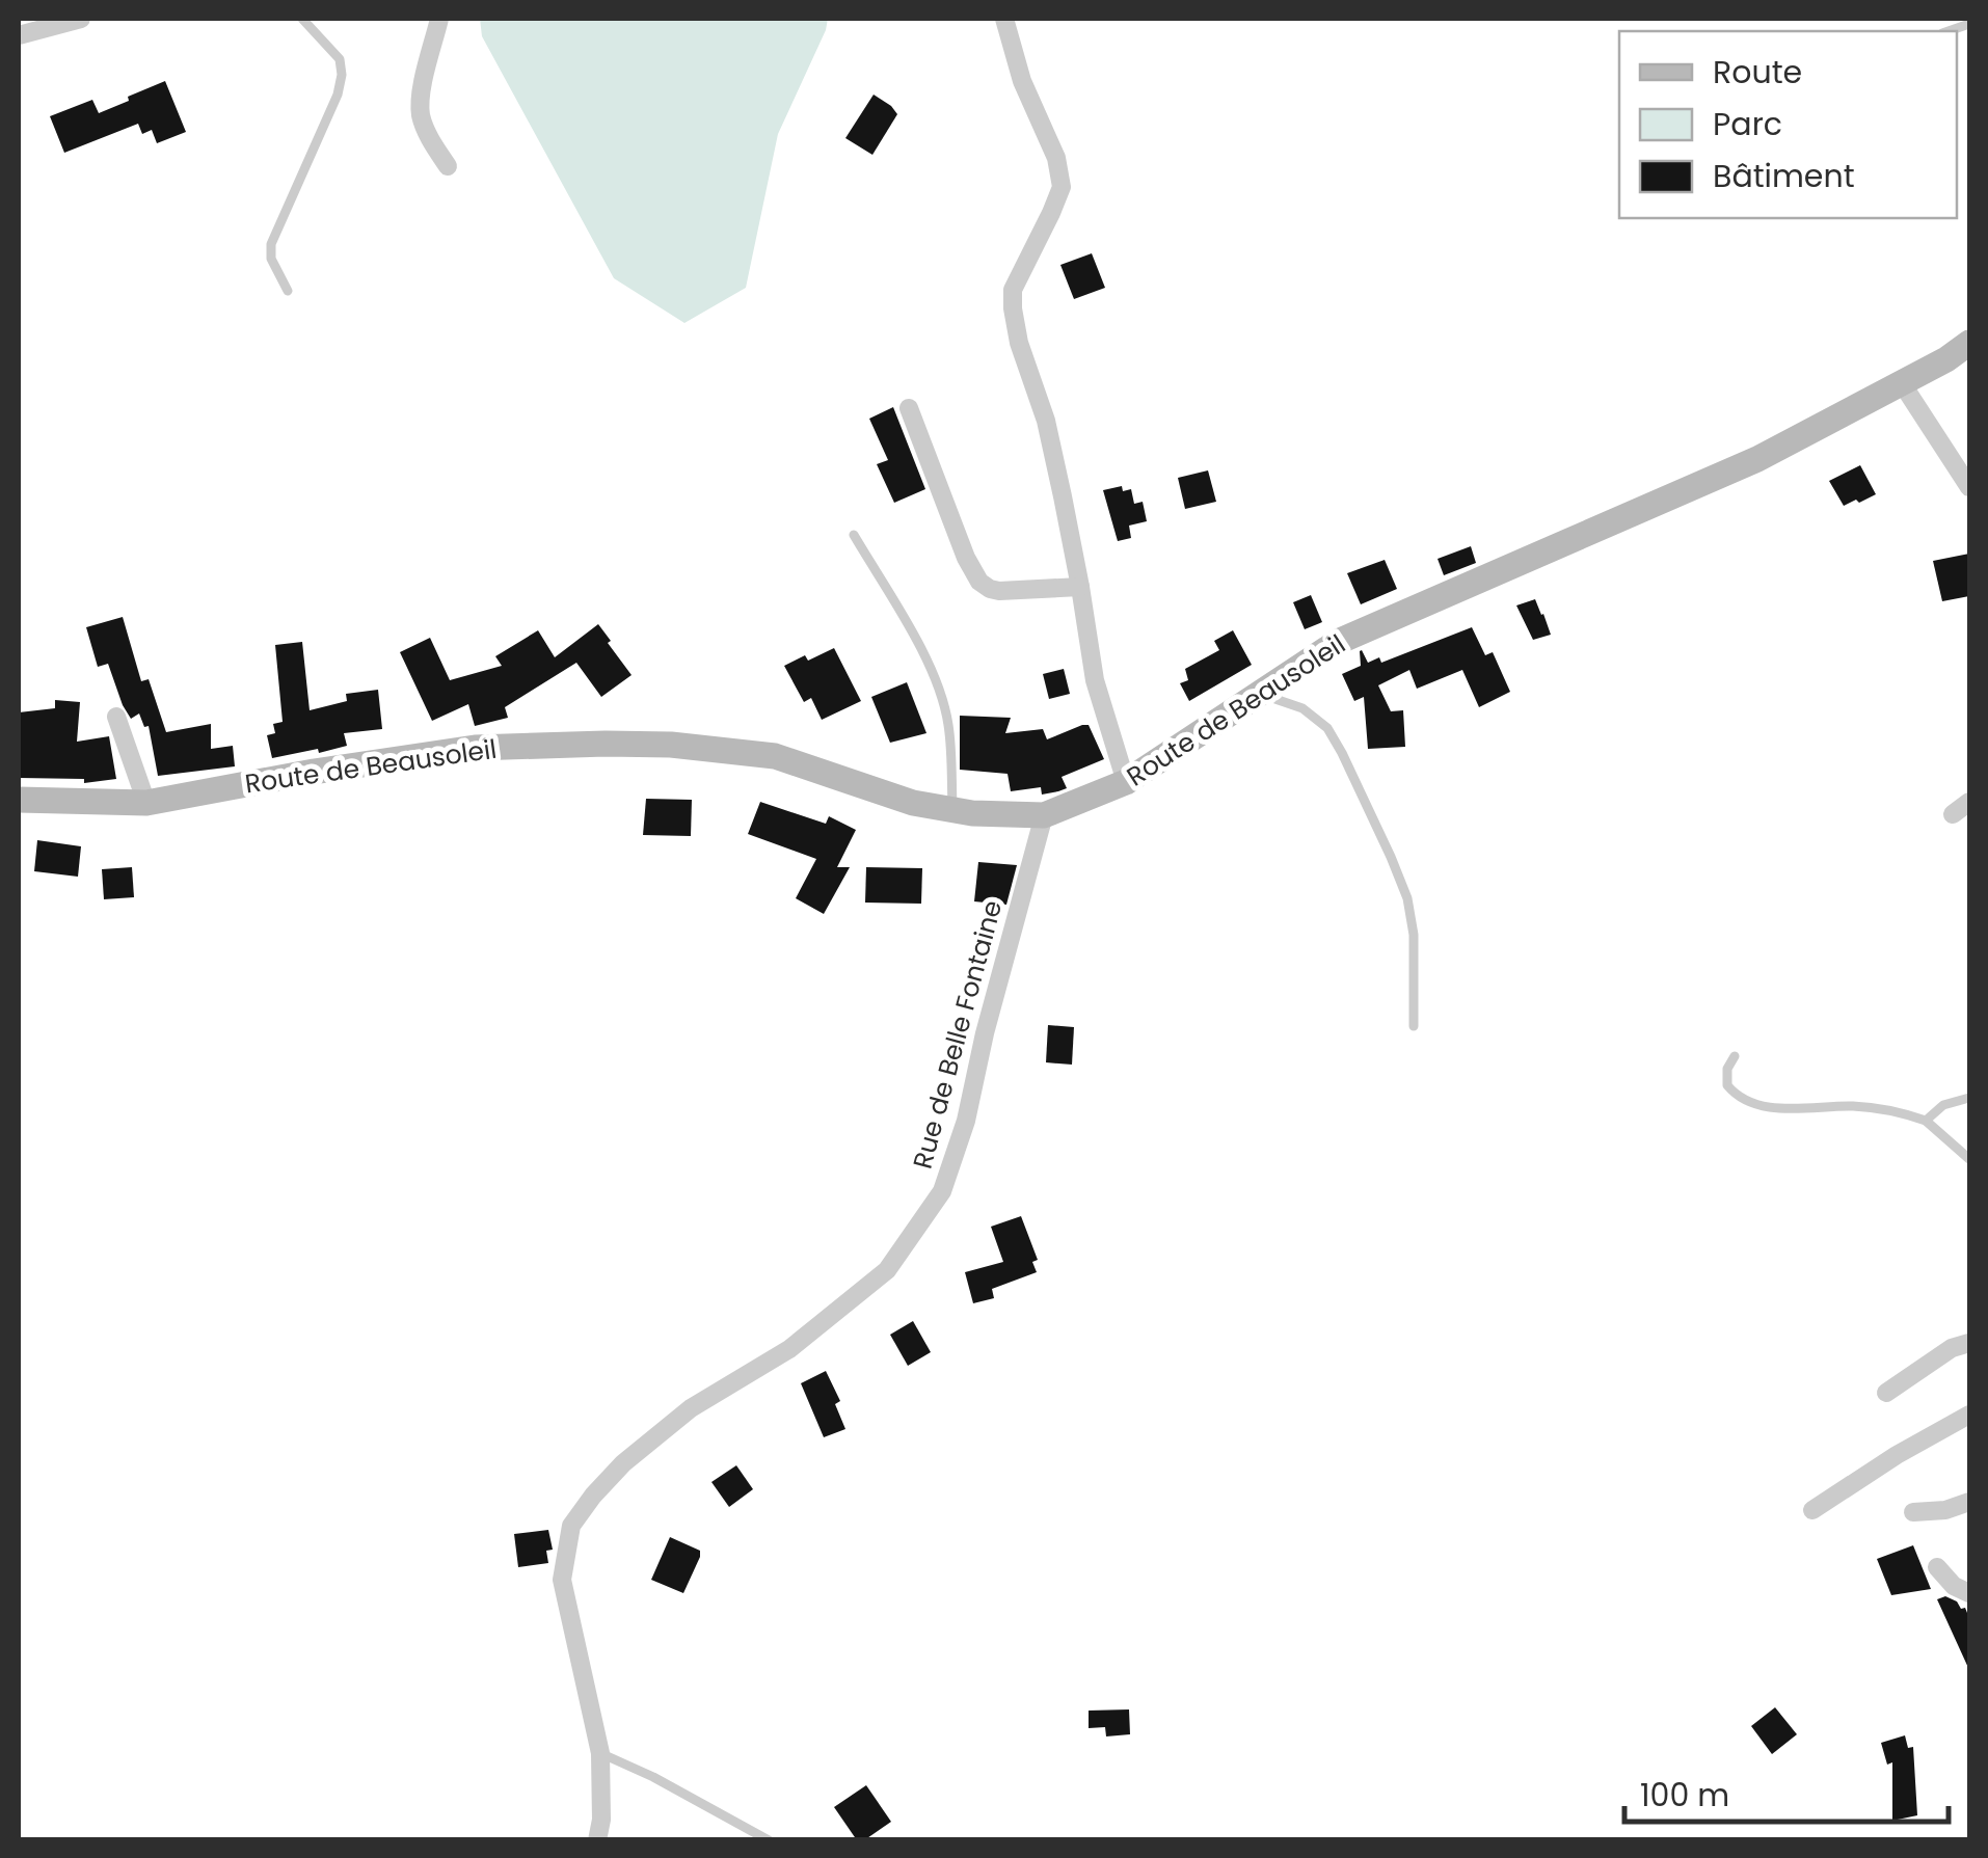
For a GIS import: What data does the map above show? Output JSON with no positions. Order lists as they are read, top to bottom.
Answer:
{
  "streets": {
    "street": ["Route de Beausoleil", "Rue de Belle Fontaine"]
  },
  "crossings": [
    ["Route de Beausoleil", "Rue de Belle Fontaine"]
  ],
  "legend": ["Route", "Parc", "Bâtiment"],
  "scale_bar": "100 m"
}
